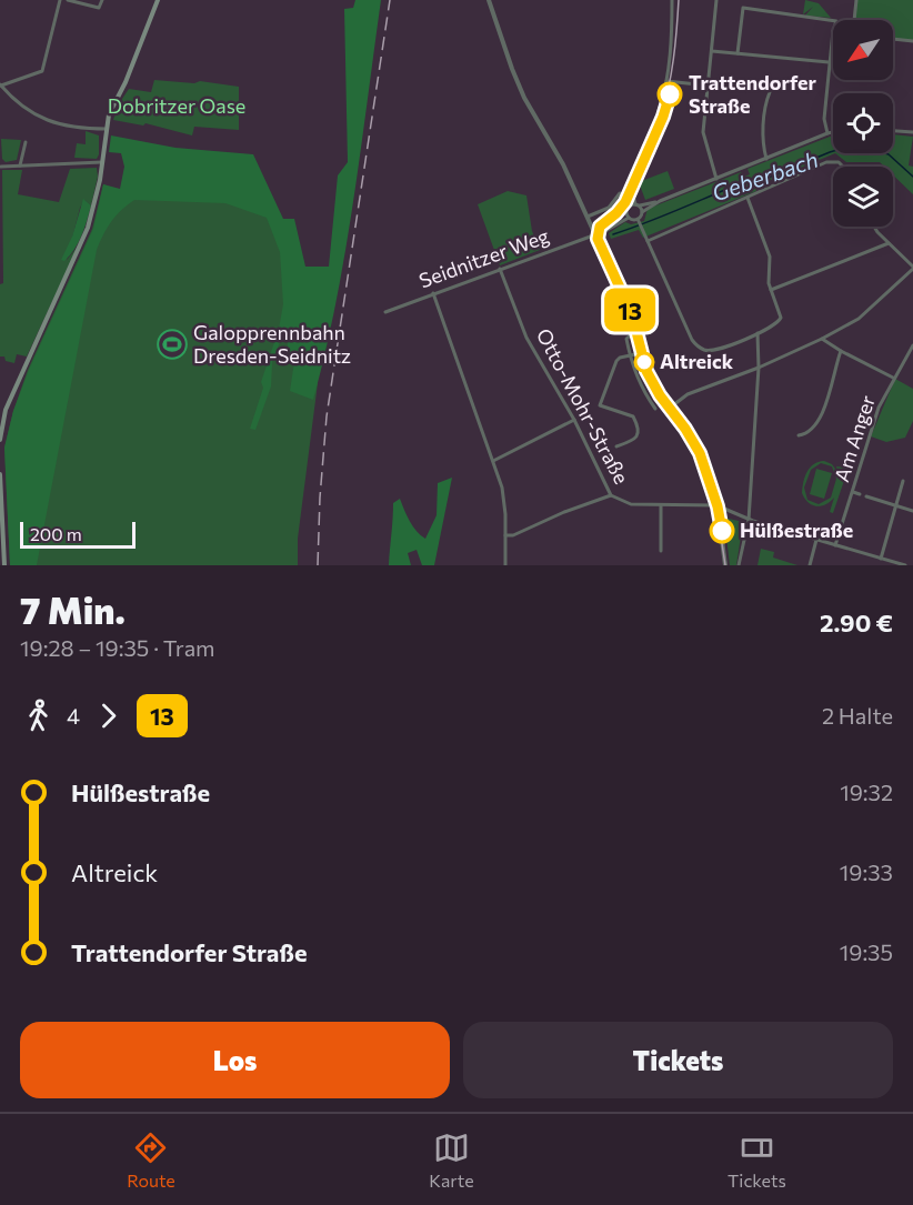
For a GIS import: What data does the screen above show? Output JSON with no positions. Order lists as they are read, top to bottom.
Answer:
{
  "streets": {
    "street": ["Seidnitzer Weg", "Otto-Mohr-Straße", "Am Anger"]
  },
  "crossings": [
    ["Seidnitzer Weg", "Otto-Mohr-Straße"]
  ],
  "water": ["Geberbach"],
  "parks": ["Dobritzer Oase"],
  "places": {
    "other": ["Trattendorfer Straße", "Altreick", "Hülßestraße"],
    "sports": ["Galopprennbahn Dresden-Seidnitz"]
  },
  "lines": ["tram line 13"],
  "scale_bar": "200 m",
  "north": "bottom left",
  "page": {
    "on_map": "13",
    "scale": "200 m",
    "heading": ["7 Min.", "19:28 – 19:35 · Tram", "2.90 €"],
    "legs": ["4", "13", "2 Halte"],
    "list": [
      {
        "name": "Hülßestraße",
        "value": "19:32"
      },
      {
        "name": "Altreick",
        "value": "19:33"
      },
      {
        "name": "Trattendorfer Straße",
        "value": "19:35"
      }
    ],
    "buttons": ["Los", "Tickets"],
    "tabs": ["Route", "Karte", "Tickets"]
  }
}
